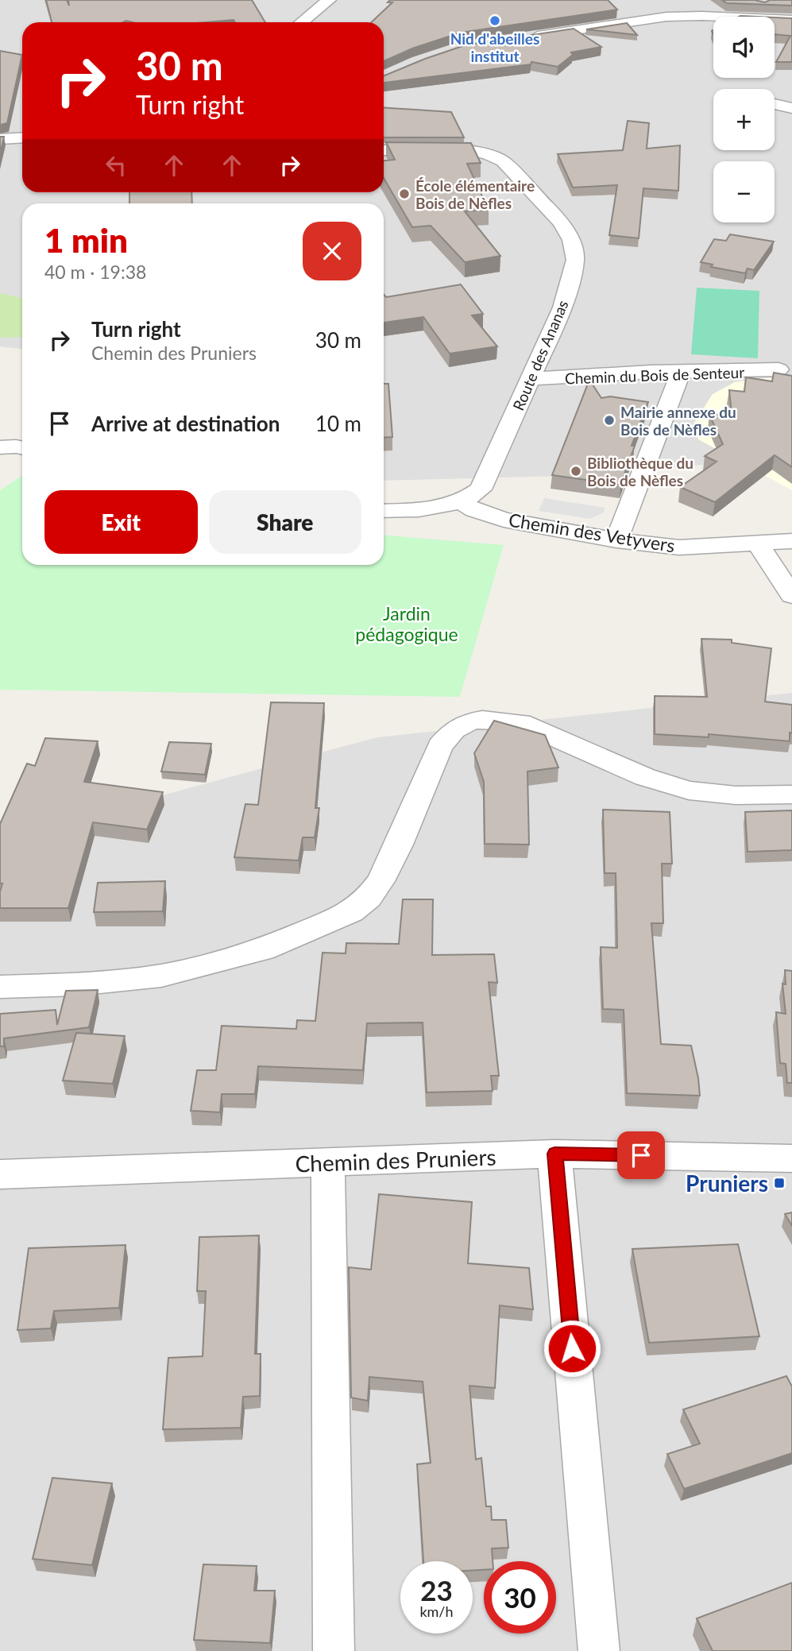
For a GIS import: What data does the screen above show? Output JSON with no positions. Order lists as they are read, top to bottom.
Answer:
{
  "streets": {
    "street": [
      "Route des Ananas",
      "Chemin du Bois de Senteur",
      "Chemin des Vetyvers",
      "Chemin des Pruniers"
    ]
  },
  "crossings": [
    ["Route des Ananas", "Chemin du Bois de Senteur"],
    ["Route des Ananas", "Chemin des Vetyvers"]
  ],
  "parks": ["Jardin pédagogique"],
  "places": {
    "other": [
      "Nid d'abeilles institut",
      "École élémentaire Bois de Nèfles",
      "Mairie annexe du Bois de Nèfles",
      "Bibliothèque du Bois de Nèfles"
    ],
    "transit": ["Pruniers"]
  },
  "page": {
    "map_buttons": ["+", "−"],
    "turn": ["30 m", "Turn right"],
    "heading": ["1 min", "40 m · 19:38"],
    "list": [
      {
        "name": "Turn right",
        "note": "Chemin des Pruniers",
        "value": "30 m"
      },
      {
        "name": "Arrive at destination",
        "value": "10 m"
      }
    ],
    "buttons": ["Exit", "Share"],
    "speed": "23 km/h",
    "limit": "30"
  }
}
